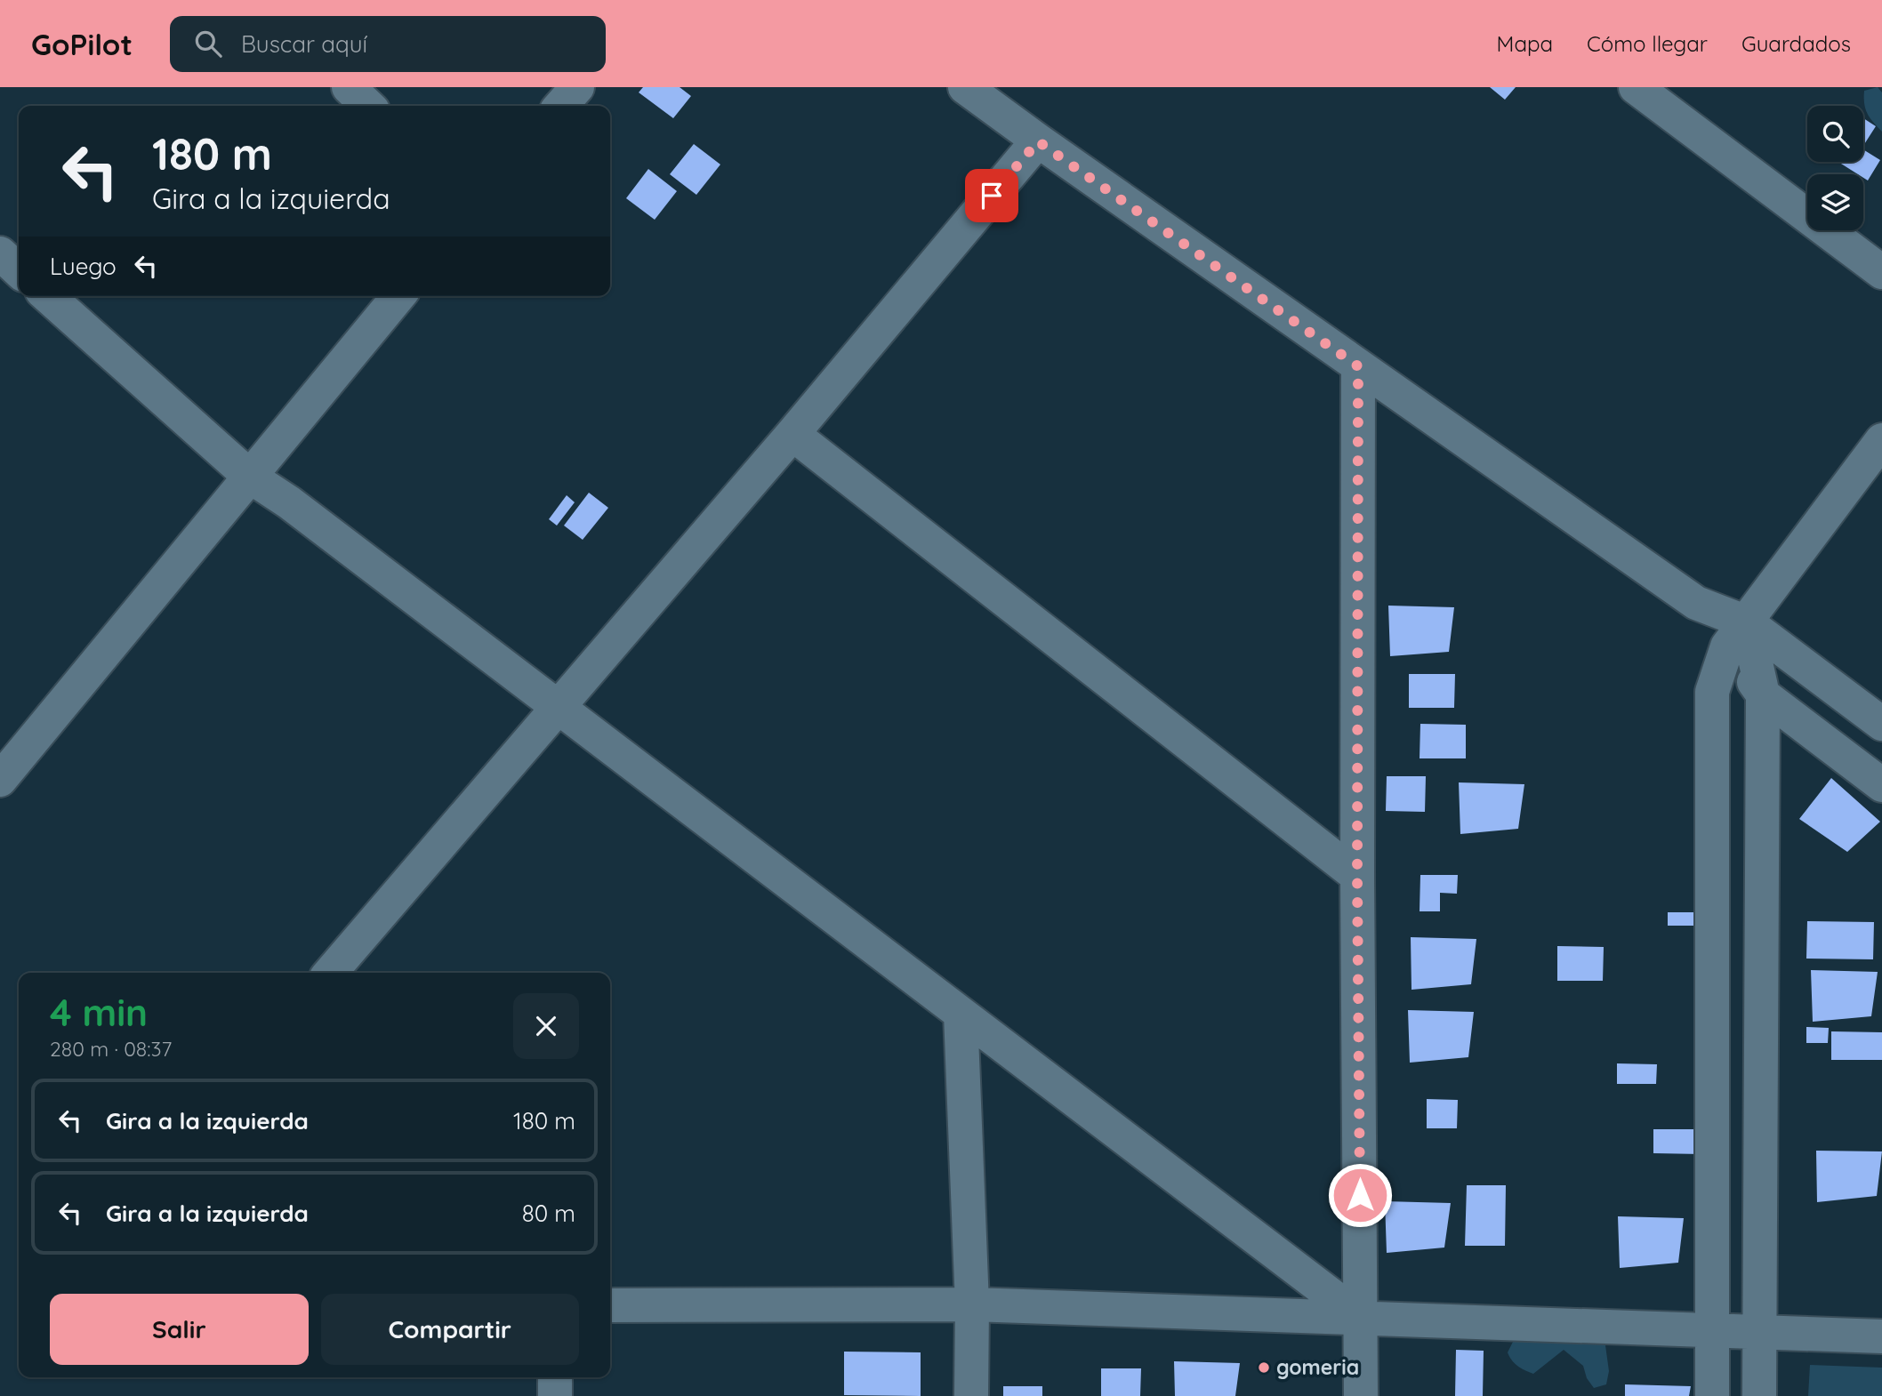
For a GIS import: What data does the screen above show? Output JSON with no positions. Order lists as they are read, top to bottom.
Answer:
{
  "places": ["gomeria"],
  "page": {
    "header": "GoPilot",
    "search": "Buscar aquí",
    "nav": ["Mapa", "Cómo llegar", "Guardados"],
    "turn": ["180 m", "Gira a la izquierda"],
    "then": "Luego",
    "heading": ["4 min", "280 m · 08:37"],
    "list": [
      {
        "name": "Gira a la izquierda",
        "value": "180 m"
      },
      {
        "name": "Gira a la izquierda",
        "value": "80 m"
      }
    ],
    "buttons": ["Salir", "Compartir"]
  }
}
